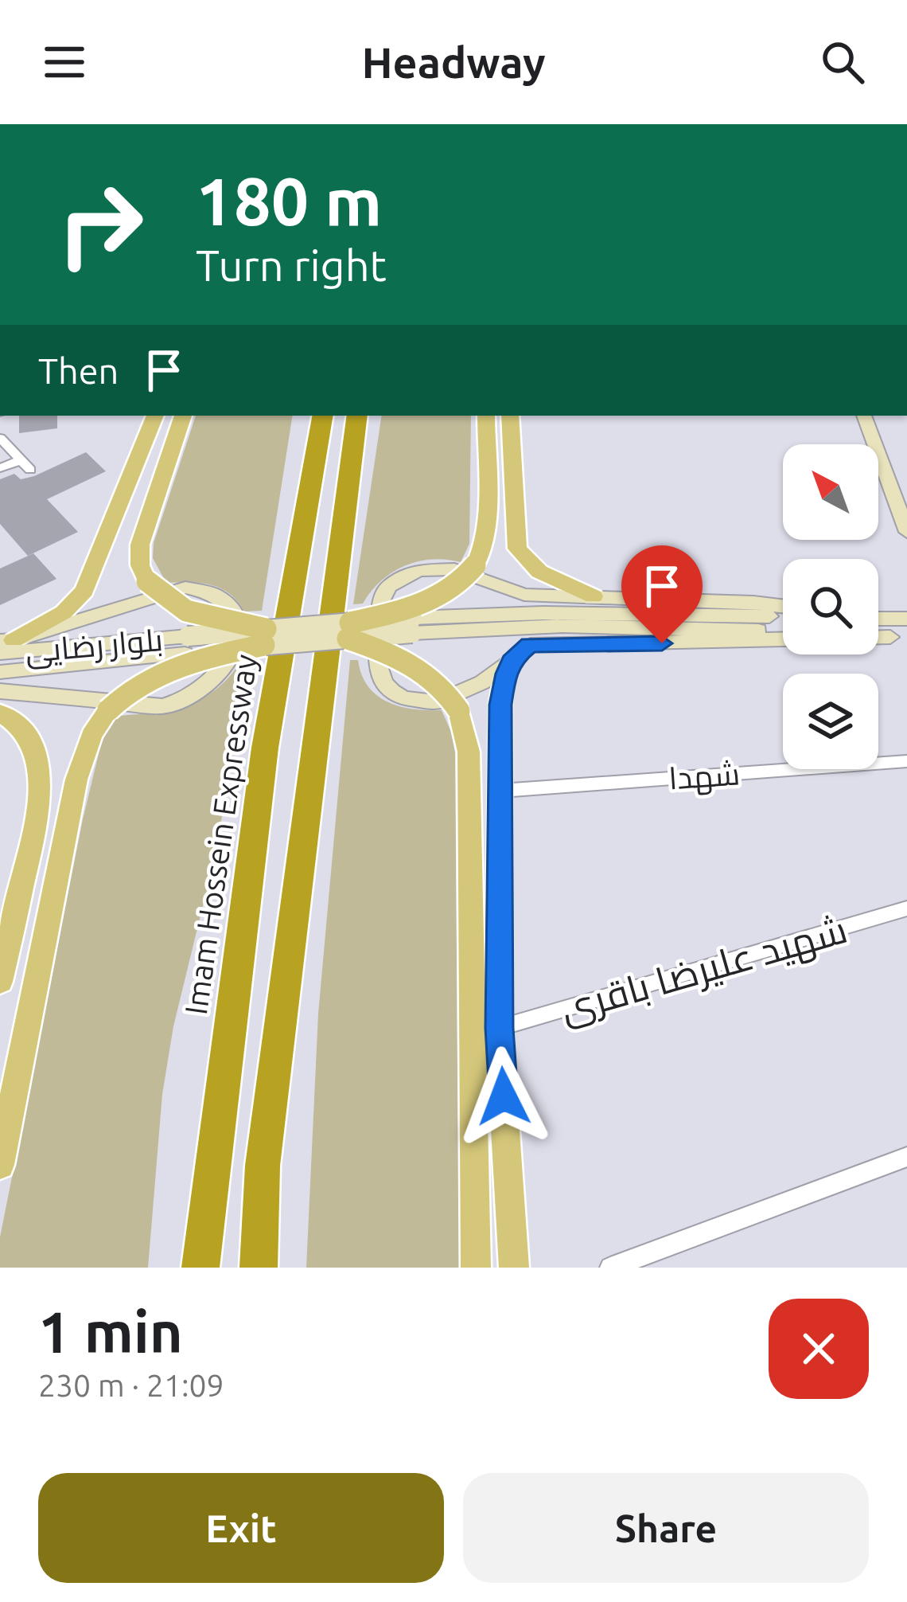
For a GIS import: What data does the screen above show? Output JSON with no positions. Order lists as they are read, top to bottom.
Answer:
{
  "streets": {
    "highway": ["Imam Hossein Expressway"],
    "main road": ["بلوار رضایی"],
    "street": ["شهدا", "شهید علیرضا باقری"]
  },
  "north": "top left",
  "page": {
    "header": "Headway",
    "turn": ["180 m", "Turn right"],
    "then": "Then",
    "heading": ["1 min", "230 m · 21:09"],
    "buttons": ["Exit", "Share"]
  }
}
